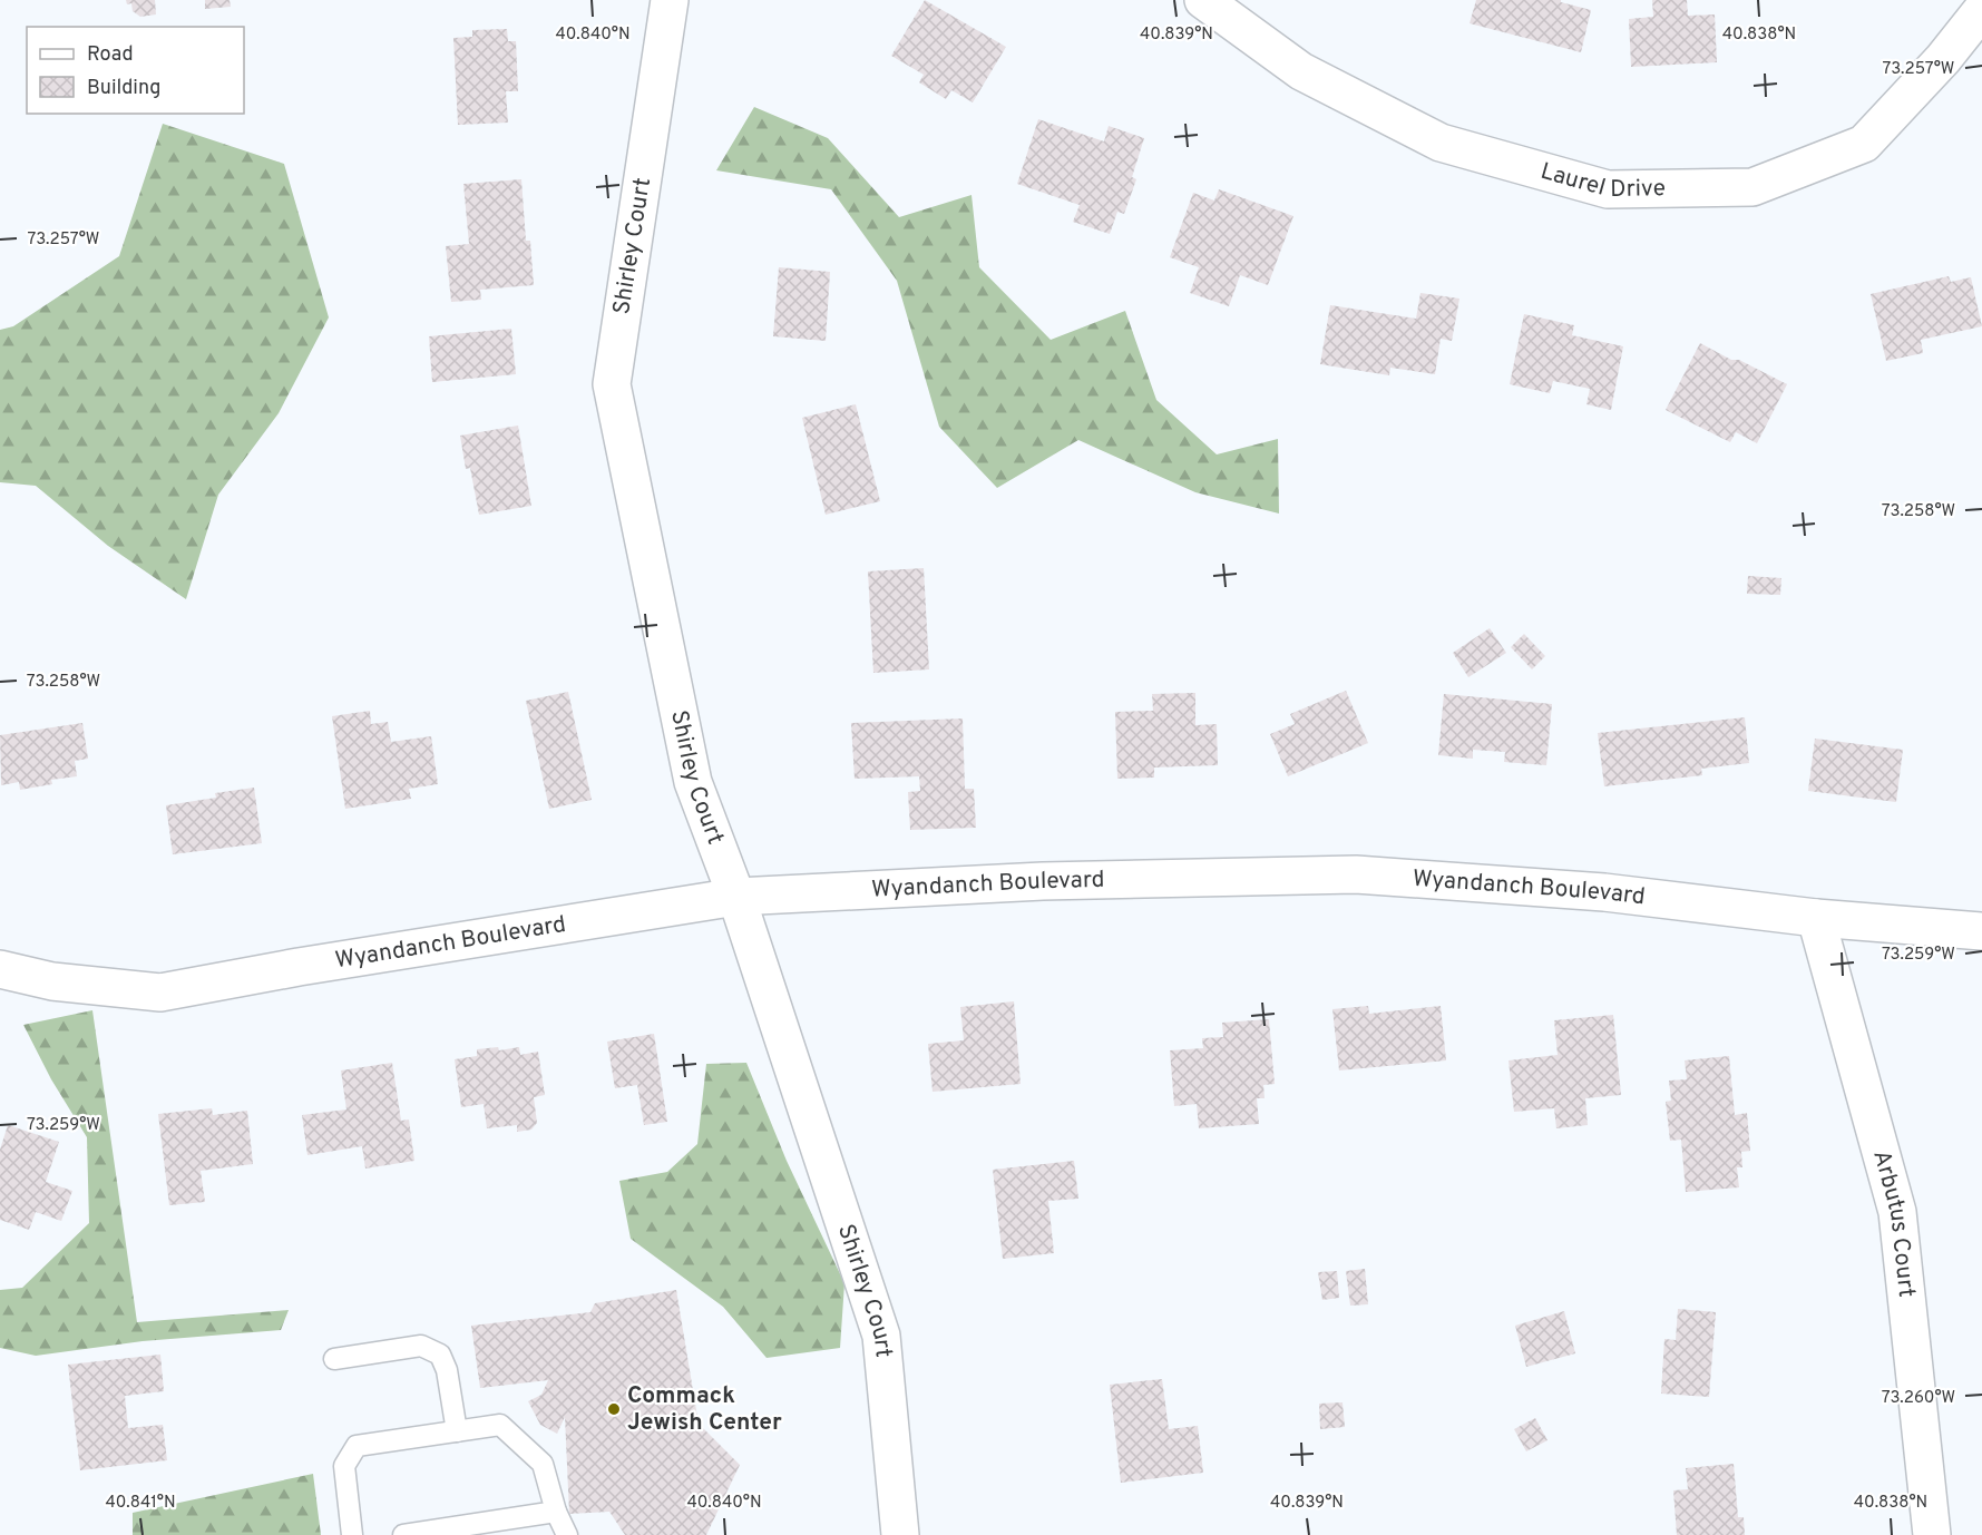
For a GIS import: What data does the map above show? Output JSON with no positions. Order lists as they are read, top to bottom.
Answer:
{
  "streets": {
    "street": [
      "Laurel Drive",
      "Shirley Court",
      "Wyandanch Boulevard",
      "Arbutus Court"
    ]
  },
  "crossings": [
    ["Shirley Court", "Wyandanch Boulevard"],
    ["Wyandanch Boulevard", "Arbutus Court"]
  ],
  "places": ["Commack Jewish Center"],
  "legend": ["Road", "Building"],
  "coordinates": [
    "40.840°N",
    "40.839°N",
    "40.838°N",
    "73.257°W",
    "73.258°W",
    "73.259°W",
    "73.260°W",
    "40.841°N"
  ]
}
